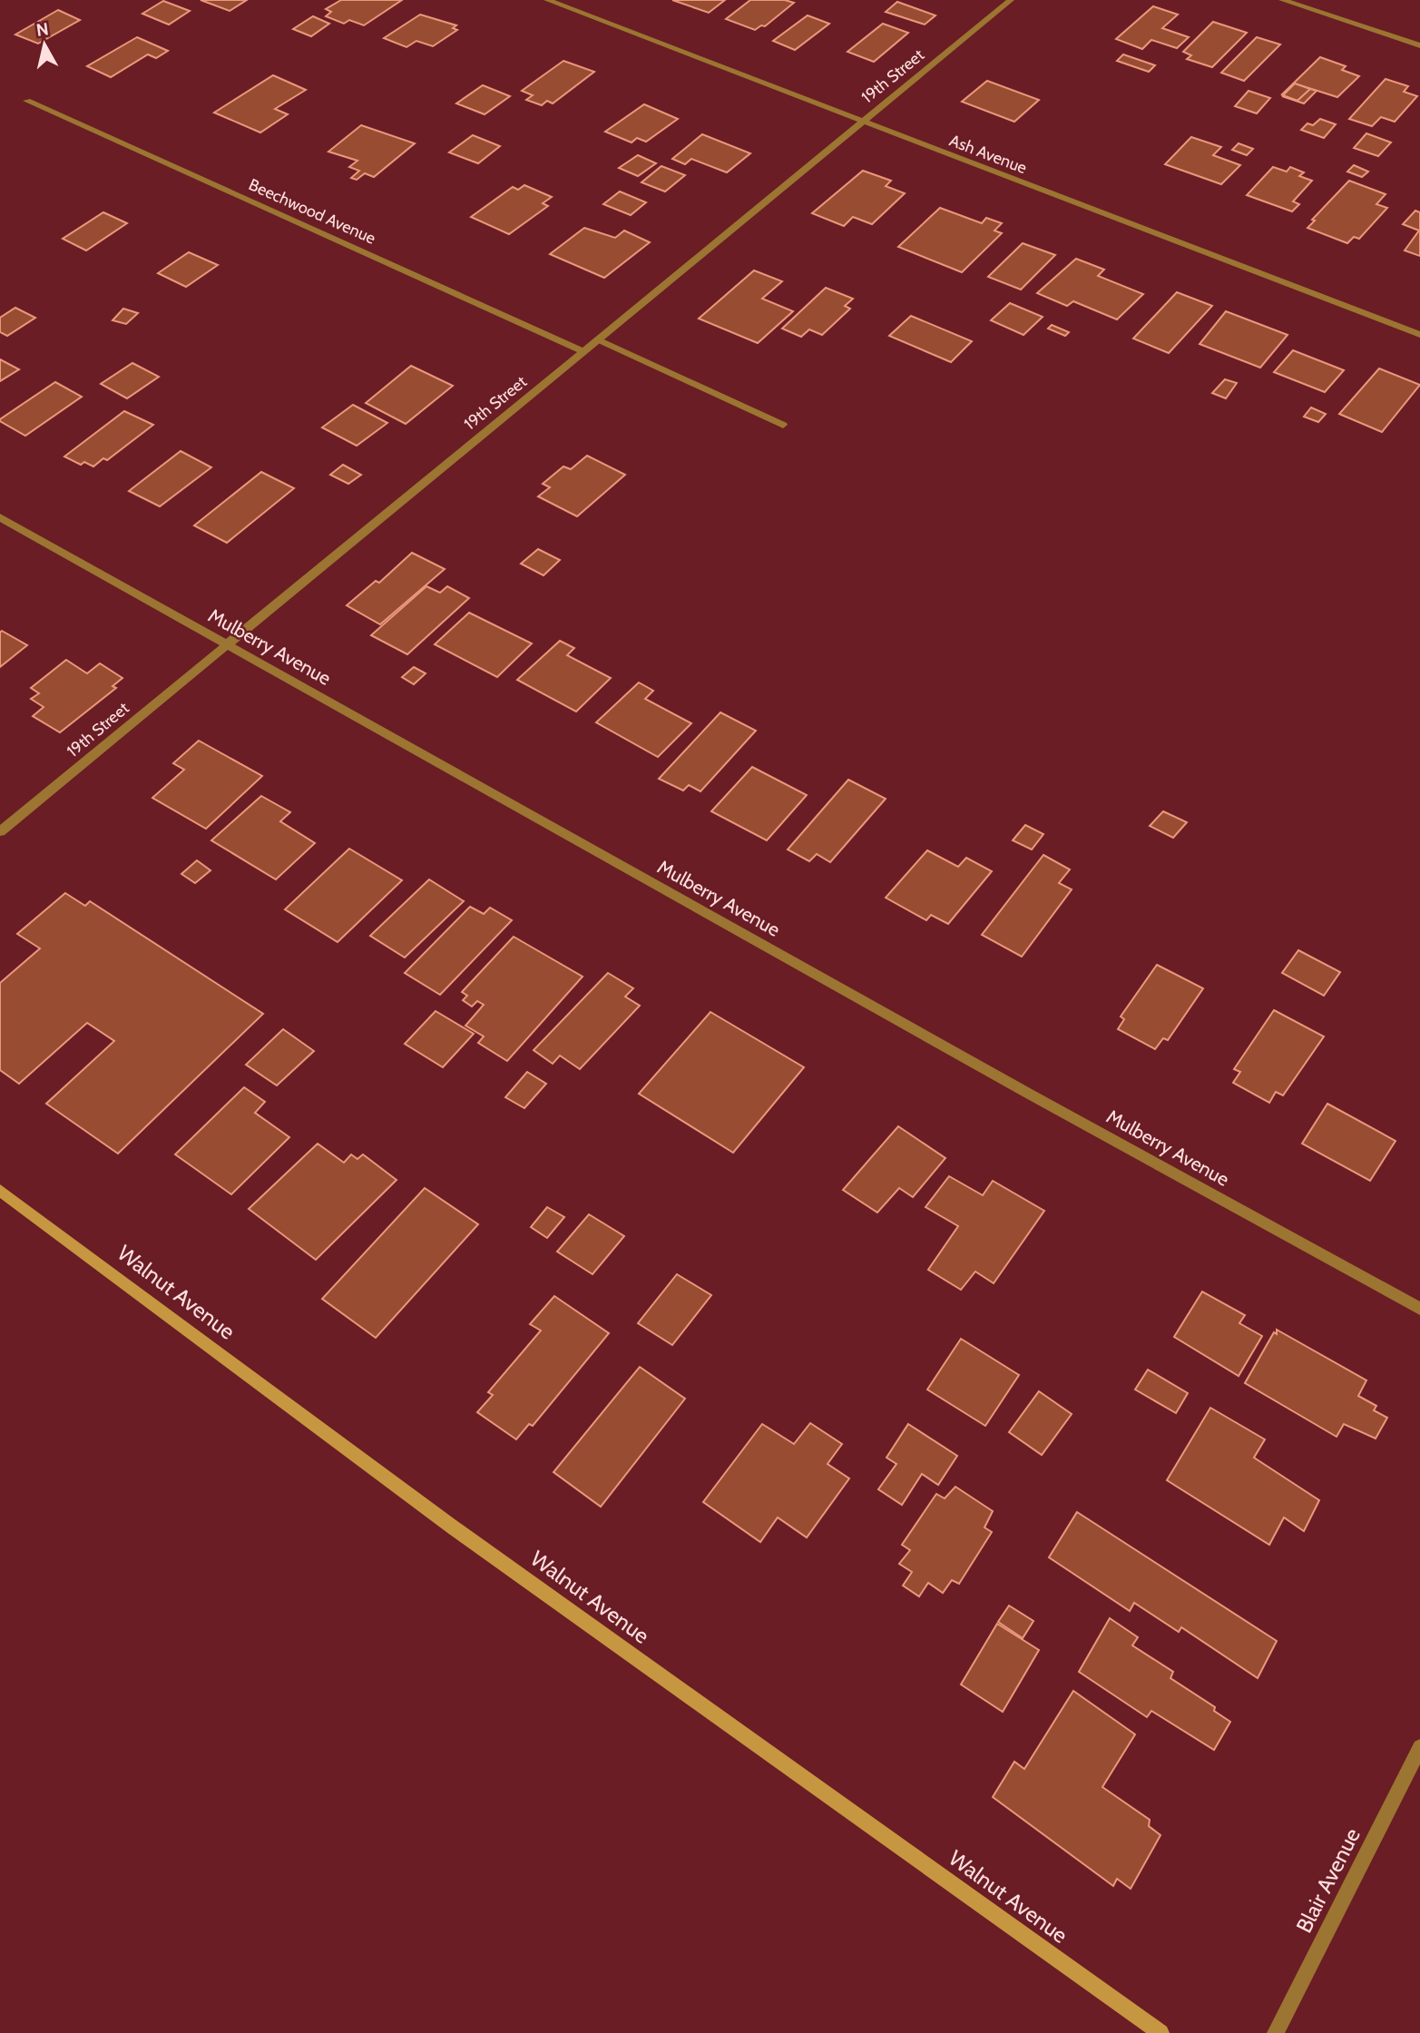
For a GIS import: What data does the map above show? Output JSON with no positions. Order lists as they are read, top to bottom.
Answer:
{
  "streets": {
    "street": [
      "19th Street",
      "Ash Avenue",
      "Beechwood Avenue",
      "Mulberry Avenue",
      "Walnut Avenue",
      "Blair Avenue"
    ]
  },
  "crossings": [
    ["19th Street", "Ash Avenue"],
    ["19th Street", "Beechwood Avenue"],
    ["19th Street", "Mulberry Avenue"]
  ],
  "north": "top"
}
